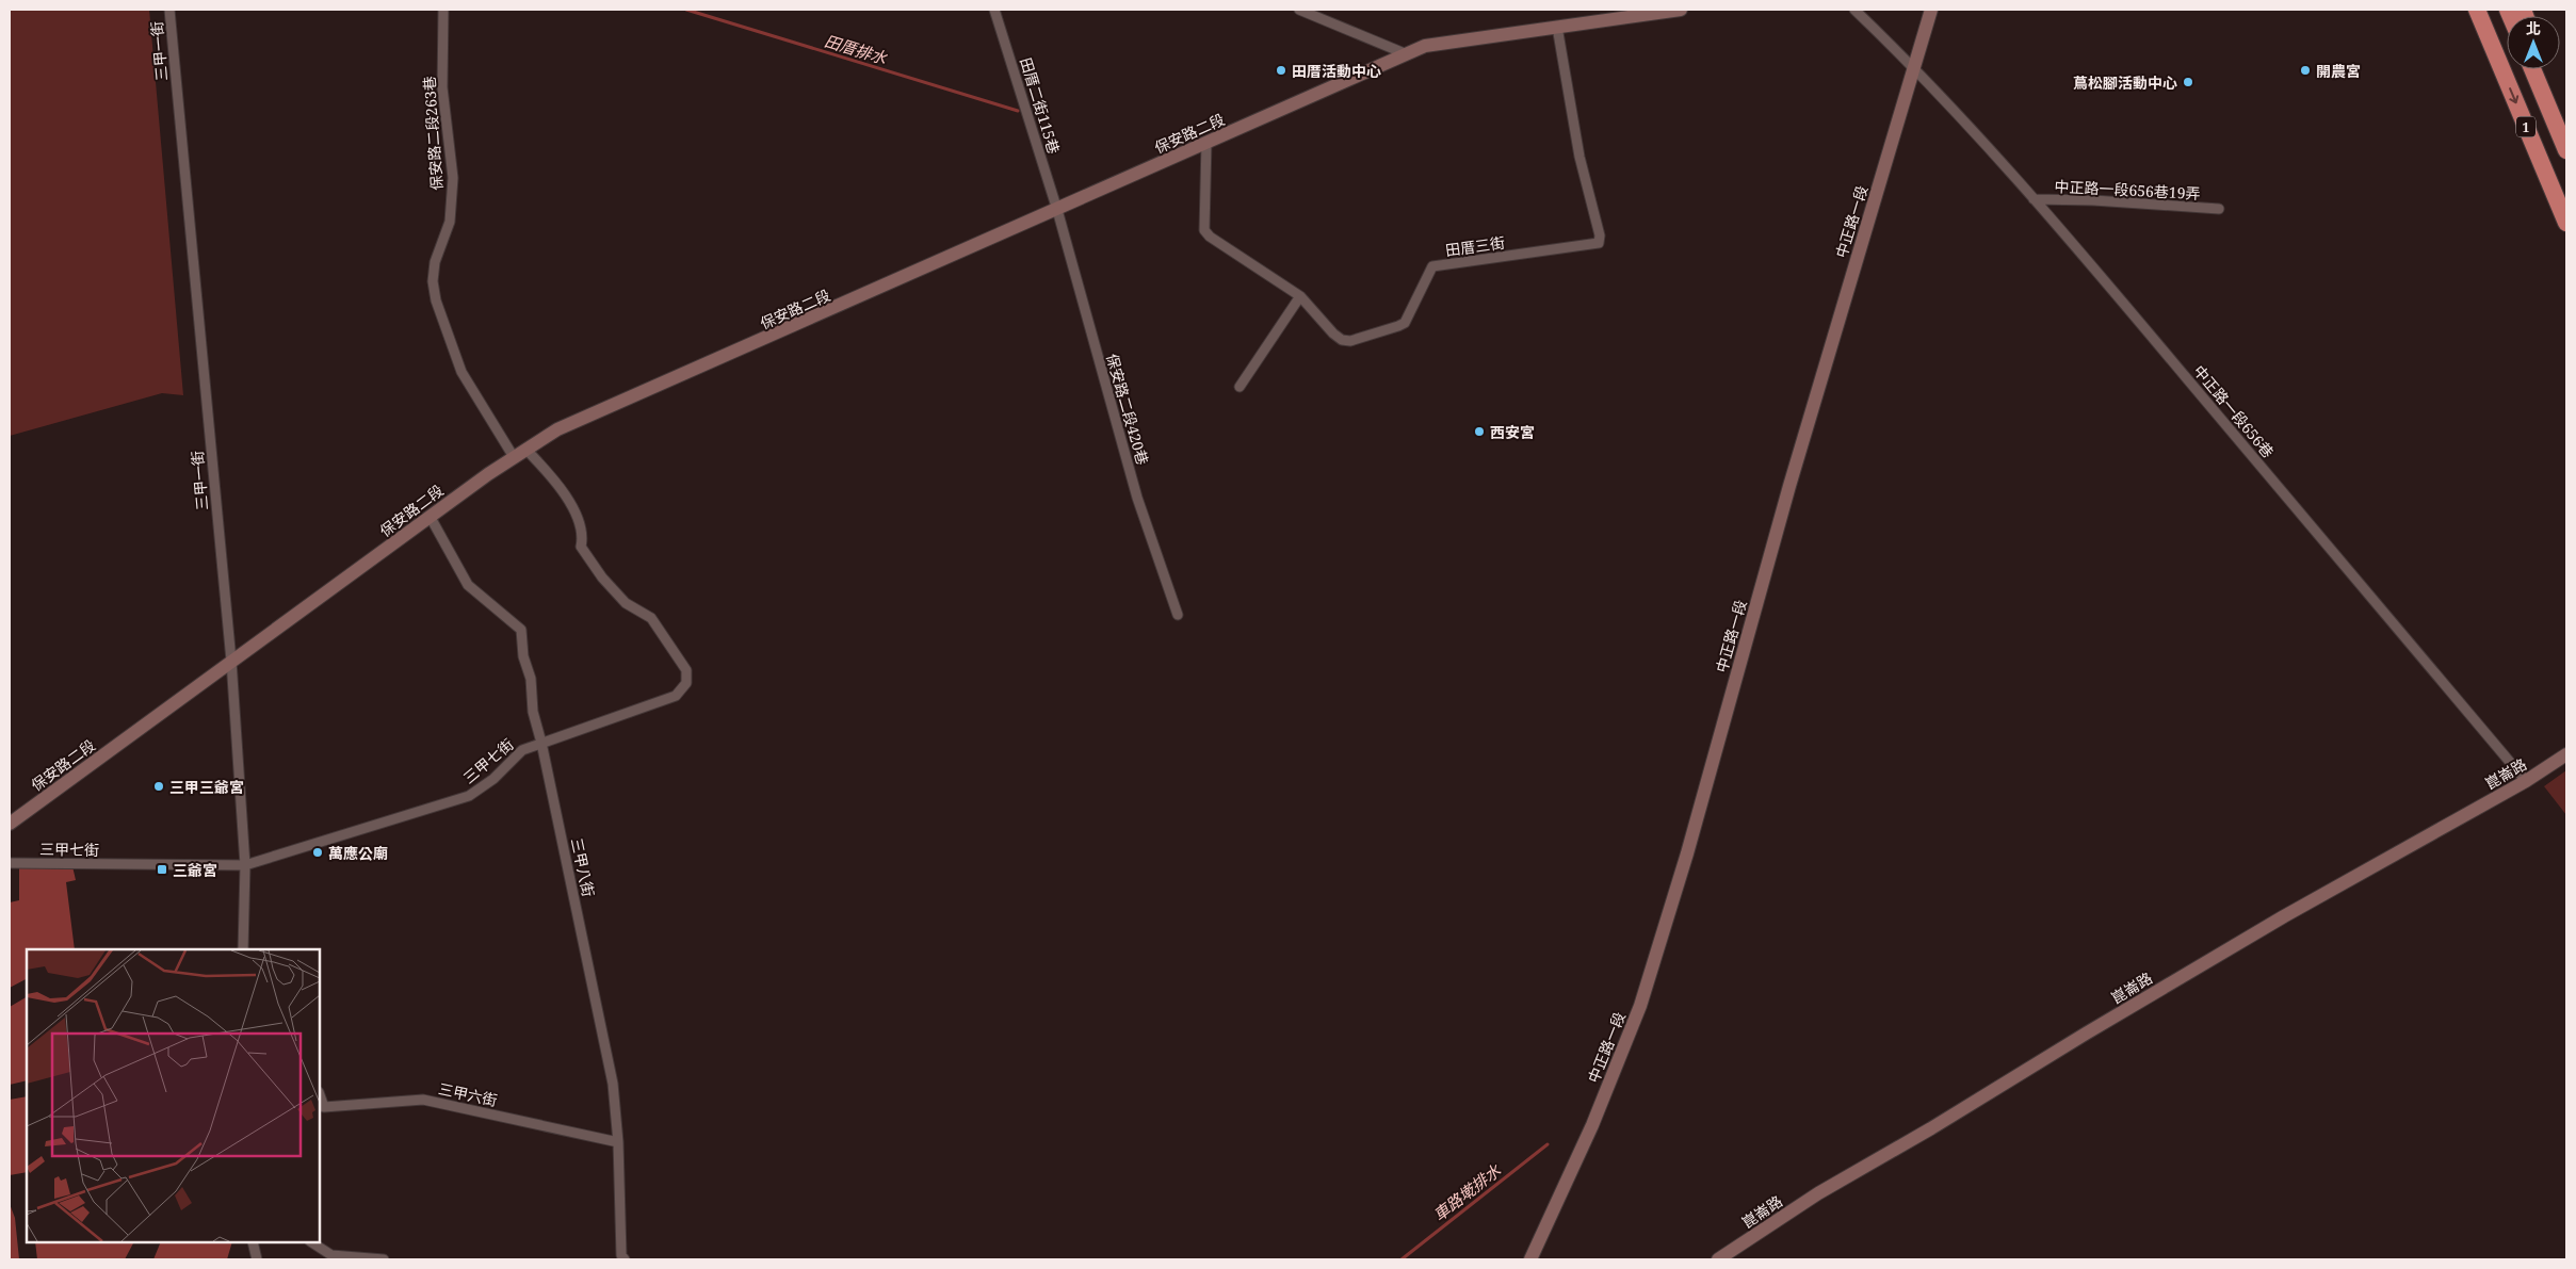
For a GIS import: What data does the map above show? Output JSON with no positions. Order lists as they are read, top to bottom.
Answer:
{
  "streets": {
    "highway": ["1"],
    "street": [
      "三甲一街",
      "田厝二街115巷",
      "保安路二段263巷",
      "保安路二段",
      "中正路一段656巷19弄",
      "中正路一段",
      "田厝三街",
      "保安路二段420巷",
      "中正路一段656巷",
      "三甲七街",
      "崑崙路",
      "三甲八街",
      "三甲六街"
    ]
  },
  "crossings": [
    ["三甲一街", "保安路二段"],
    ["三甲一街", "三甲七街"],
    ["田厝二街115巷", "保安路二段"],
    ["田厝二街115巷", "保安路二段420巷"],
    ["保安路二段263巷", "保安路二段"],
    ["保安路二段", "田厝三街"],
    ["保安路二段", "保安路二段420巷"],
    ["保安路二段", "三甲七街"],
    ["保安路二段", "三甲八街"],
    ["中正路一段656巷19弄", "中正路一段656巷"],
    ["中正路一段", "中正路一段656巷"],
    ["中正路一段656巷", "崑崙路"],
    ["三甲七街", "三甲八街"],
    ["三甲八街", "三甲六街"]
  ],
  "water": ["田厝排水", "車路墘排水"],
  "places": {
    "other": [
      "田厝活動中心",
      "開農宮",
      "蔦松腳活動中心",
      "西安宮",
      "三甲三爺宮",
      "萬應公廟"
    ],
    "transit": ["三爺宮"]
  },
  "north": "top"
}
